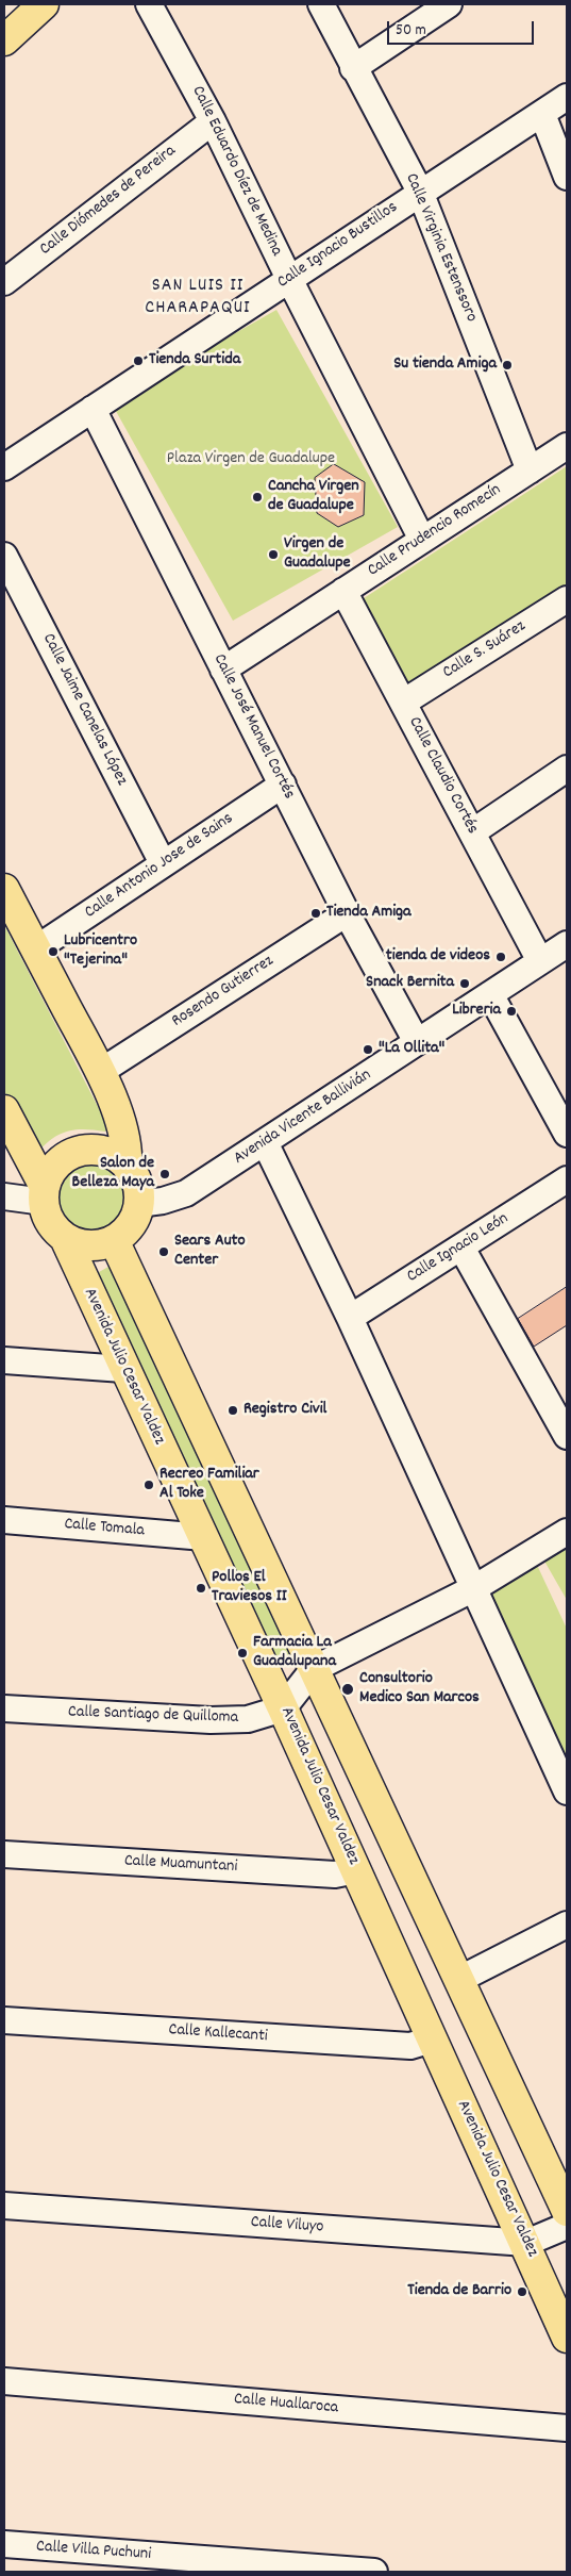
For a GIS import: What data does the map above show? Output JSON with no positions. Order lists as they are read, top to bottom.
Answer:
{
  "streets": {
    "main road": ["Avenida Julio Cesar Valdez"],
    "street": [
      "Calle Eduardo Díez de Medina",
      "Calle Diómedes de Pereira",
      "Calle Ignacio Bustillos",
      "Calle Virginia Estenssoro",
      "Calle Prudencio Romecín",
      "Calle S. Suárez",
      "Calle Jaime Canelas López",
      "Calle José Manuel Cortés",
      "Calle Claudio Cortés",
      "Calle Antonio Jose de Sains",
      "Rosendo Gutierrez",
      "Avenida Vicente Ballivián",
      "Calle Ignacio León",
      "Calle Tomala",
      "Calle Santiago de Quilloma",
      "Calle Muamuntani",
      "Calle Kallecanti",
      "Calle Viluyo",
      "Calle Huallaroca",
      "Calle Villa Puchuni"
    ]
  },
  "crossings": [
    ["Calle Eduardo Díez de Medina", "Calle Diómedes de Pereira"],
    ["Calle Eduardo Díez de Medina", "Calle Ignacio Bustillos"],
    ["Calle Eduardo Díez de Medina", "Calle Prudencio Romecín"],
    ["Calle Ignacio Bustillos", "Calle Virginia Estenssoro"],
    ["Calle Ignacio Bustillos", "Calle José Manuel Cortés"],
    ["Calle Virginia Estenssoro", "Calle Prudencio Romecín"],
    ["Calle Prudencio Romecín", "Calle José Manuel Cortés"],
    ["Calle Prudencio Romecín", "Calle Claudio Cortés"],
    ["Calle S. Suárez", "Calle Claudio Cortés"],
    ["Calle Jaime Canelas López", "Calle Antonio Jose de Sains"],
    ["Calle José Manuel Cortés", "Calle Antonio Jose de Sains"],
    ["Calle José Manuel Cortés", "Rosendo Gutierrez"],
    ["Calle José Manuel Cortés", "Avenida Vicente Ballivián"],
    ["Calle Claudio Cortés", "Avenida Vicente Ballivián"],
    ["Avenida Vicente Ballivián", "Avenida Julio Cesar Valdez"],
    ["Avenida Julio Cesar Valdez", "Calle Tomala"],
    ["Avenida Julio Cesar Valdez", "Calle Santiago de Quilloma"],
    ["Avenida Julio Cesar Valdez", "Calle Muamuntani"],
    ["Avenida Julio Cesar Valdez", "Calle Kallecanti"],
    ["Avenida Julio Cesar Valdez", "Calle Viluyo"]
  ],
  "districts": ["SAN LUIS II CHARAPAQUI"],
  "parks": ["Plaza Virgen de Guadalupe"],
  "places": [
    "Tienda Surtida",
    "Su tienda Amiga",
    "Cancha Virgen de Guadalupe",
    "Virgen de Guadalupe",
    "Tienda Amiga",
    "Lubricentro \"Tejerina\"",
    "tienda de videos",
    "Snack Bernita",
    "Libreria",
    "\"La Ollita\"",
    "Salon de Belleza Maya",
    "Sears Auto Center",
    "Registro Civil",
    "Recreo Familiar Al Toke",
    "Pollos El Traviesos II",
    "Farmacia La Guadalupana",
    "Consultorio Medico San Marcos",
    "Tienda de Barrio"
  ],
  "scale_bar": "50 m"
}
